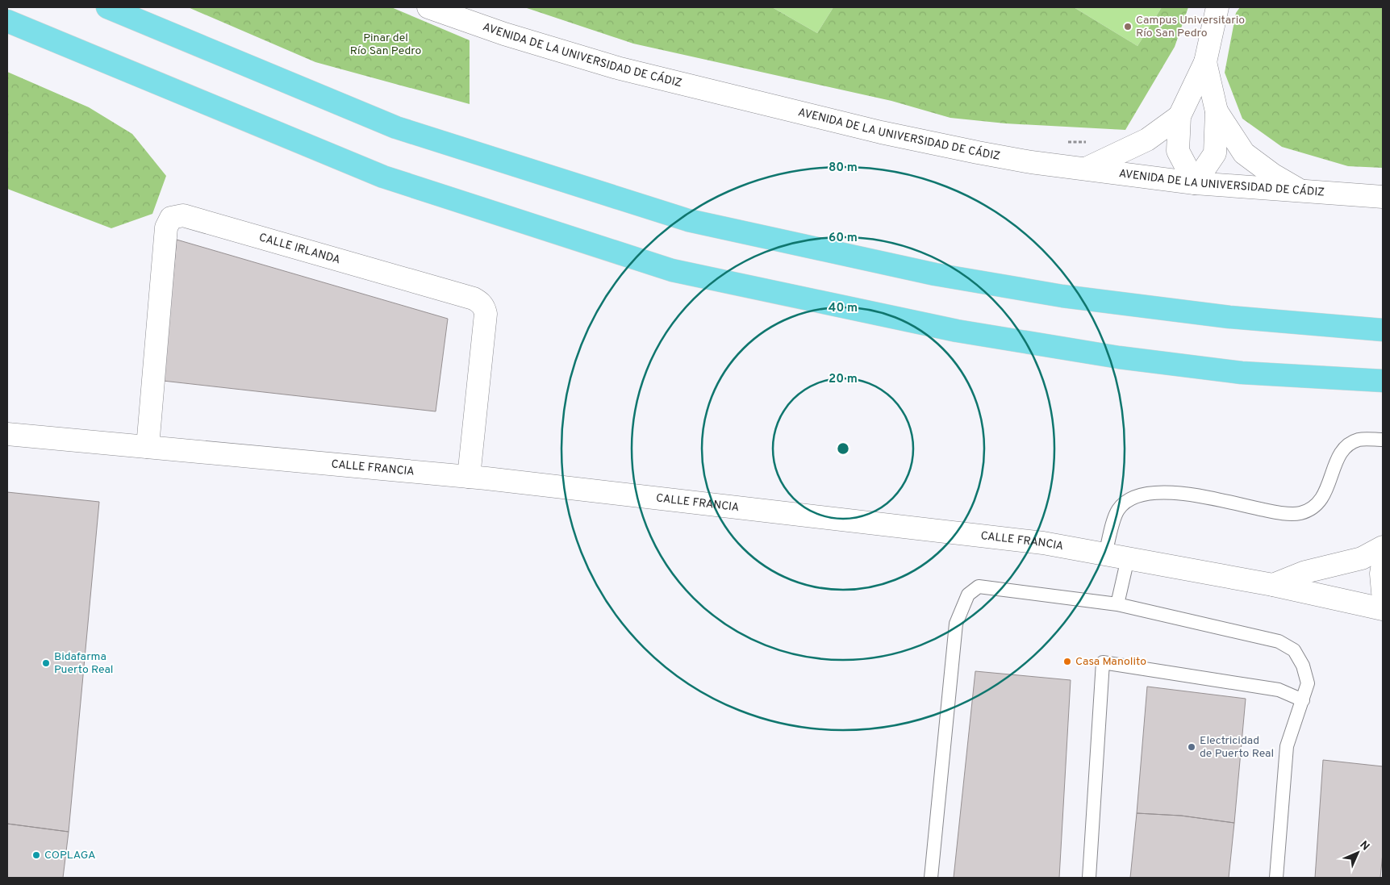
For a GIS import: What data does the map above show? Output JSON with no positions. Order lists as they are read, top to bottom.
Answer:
{
  "streets": {
    "street": ["AVENIDA DE LA UNIVERSIDAD DE CÁDIZ", "CALLE IRLANDA", "CALLE FRANCIA"]
  },
  "crossings": [
    ["CALLE IRLANDA", "CALLE FRANCIA"]
  ],
  "parks": ["Pinar del Río San Pedro"],
  "places": [
    "Campus Universitario Río San Pedro",
    "Casa Manolito",
    "Bidafarma Puerto Real",
    "Electricidad de Puerto Real",
    "COPLAGA"
  ],
  "north": "top right",
  "rings": [
    "80 m",
    "60 m",
    "40 m",
    "20 m"
  ]
}
